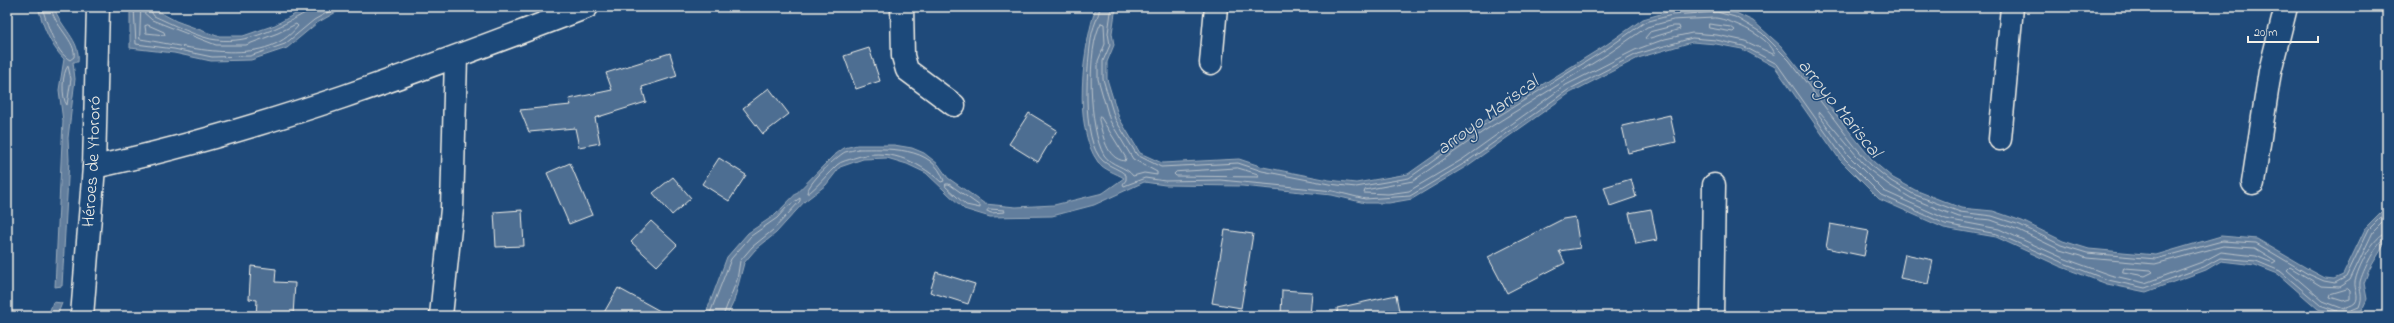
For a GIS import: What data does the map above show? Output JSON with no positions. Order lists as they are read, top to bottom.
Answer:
{
  "streets": {
    "street": ["Héroes de Ytororó"]
  },
  "water": ["arroyo Mariscal"],
  "scale_bar": "20 m"
}
